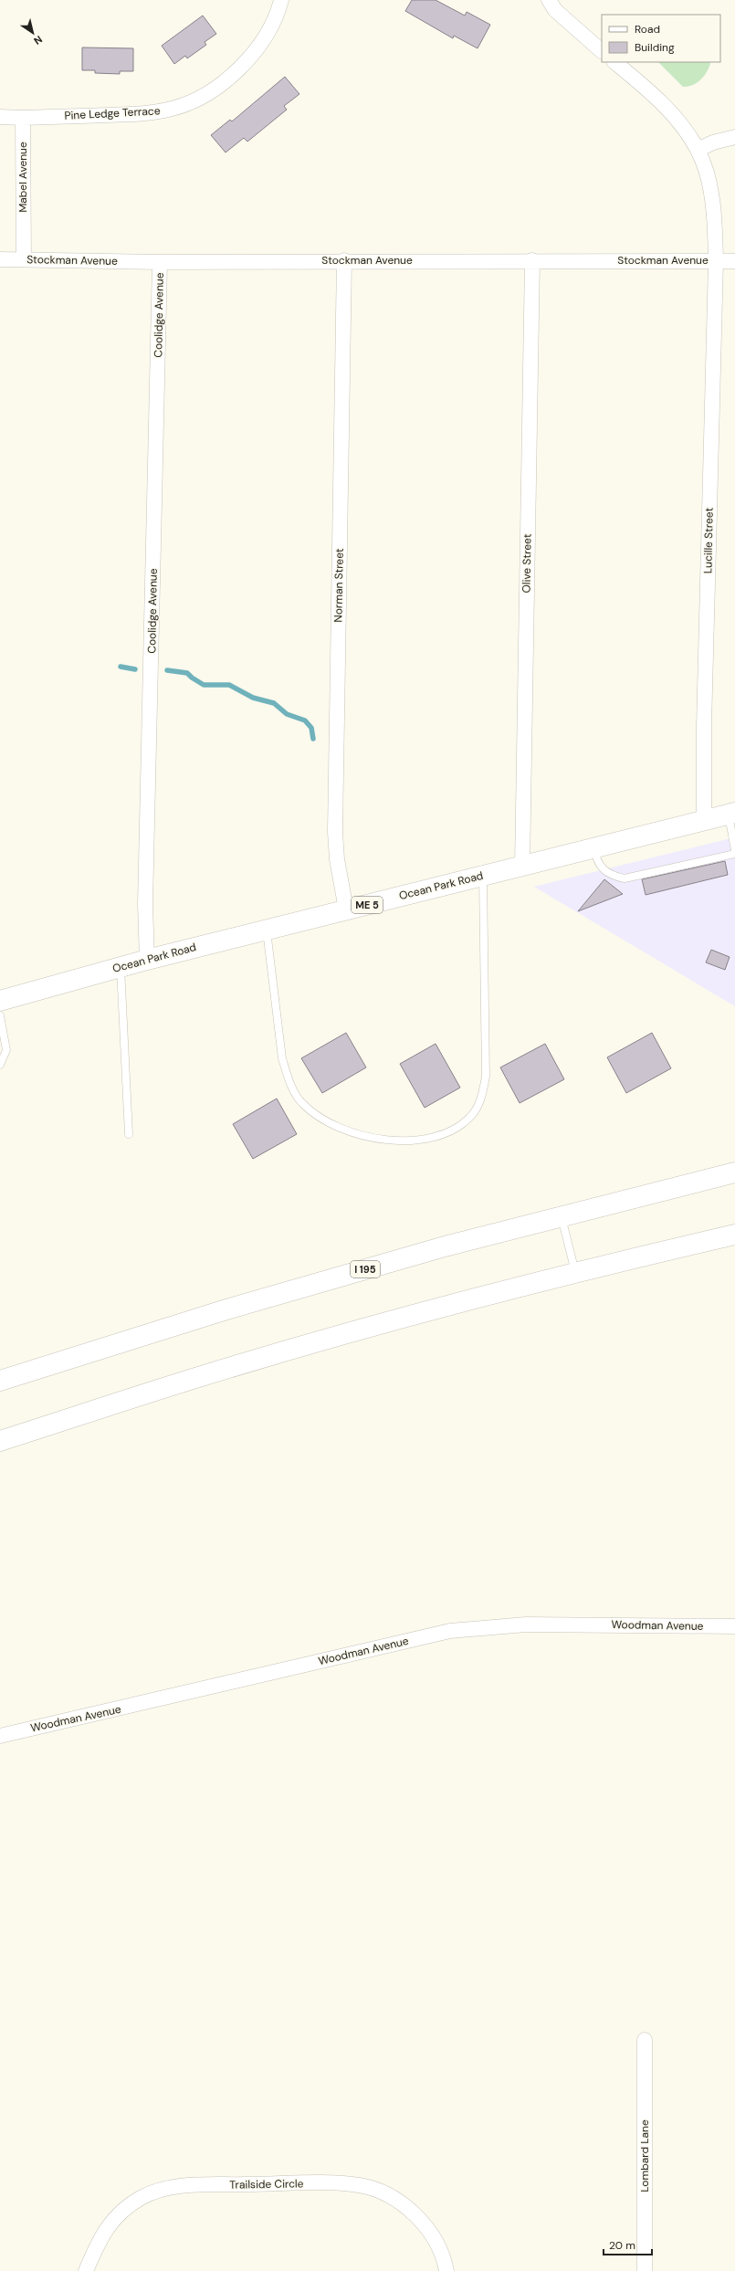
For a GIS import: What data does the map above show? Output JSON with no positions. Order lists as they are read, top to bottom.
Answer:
{
  "streets": {
    "main road": ["Ocean Park Road", "ME 5", "I 195"],
    "street": [
      "Pine Ledge Terrace",
      "Mabel Avenue",
      "Stockman Avenue",
      "Coolidge Avenue",
      "Lucille Street",
      "Olive Street",
      "Norman Street",
      "Woodman Avenue",
      "Lombard Lane",
      "Trailside Circle"
    ]
  },
  "crossings": [
    ["Pine Ledge Terrace", "Mabel Avenue"],
    ["Mabel Avenue", "Stockman Avenue"],
    ["Stockman Avenue", "Coolidge Avenue"],
    ["Stockman Avenue", "Lucille Street"],
    ["Stockman Avenue", "Olive Street"],
    ["Stockman Avenue", "Norman Street"],
    ["Coolidge Avenue", "Ocean Park Road"],
    ["Lucille Street", "Ocean Park Road"],
    ["Olive Street", "Ocean Park Road"],
    ["Norman Street", "Ocean Park Road"]
  ],
  "legend": ["Road", "Building"],
  "scale_bar": "20 m",
  "north": "bottom right"
}
